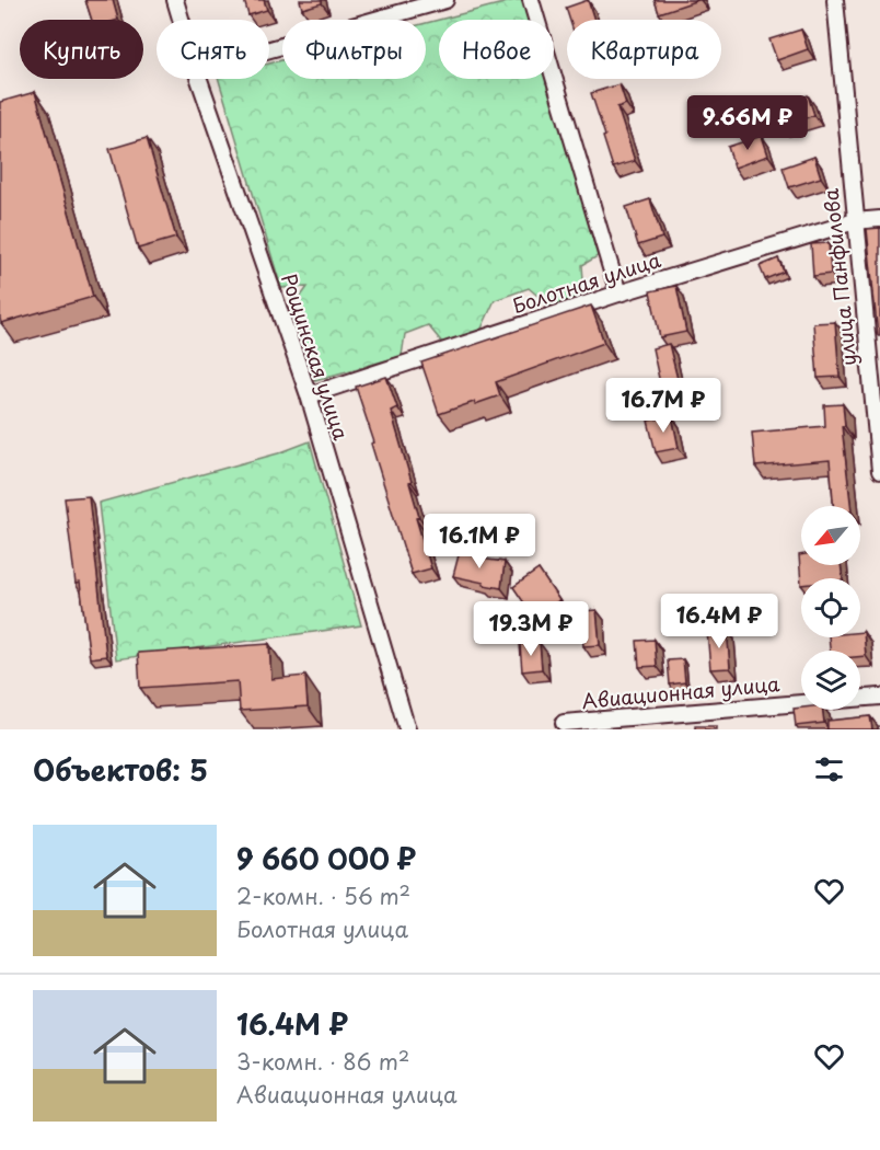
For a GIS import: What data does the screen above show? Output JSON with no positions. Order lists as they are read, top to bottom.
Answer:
{
  "streets": {
    "street": [
      "улица Панфилова",
      "Болотная улица",
      "Рощинская улица",
      "Авиационная улица"
    ]
  },
  "crossings": [
    ["улица Панфилова", "Болотная улица"],
    ["Болотная улица", "Рощинская улица"]
  ],
  "north": "bottom left",
  "page": {
    "chip": [
      "Купить",
      "Снять",
      "Фильтры",
      "Новое",
      "Квартира"
    ],
    "price": [
      "9.66M ₽",
      "16.7M ₽",
      "16.1M ₽",
      "16.4M ₽",
      "19.3M ₽"
    ],
    "heading": "Объектов: 5",
    "list": [
      {
        "name": "9 660 000 ₽",
        "note": "2-комн. · 56 m² · Болотная улица"
      },
      {
        "name": "16.4M ₽",
        "note": "3-комн. · 86 m² · Авиационная улица"
      }
    ]
  }
}
